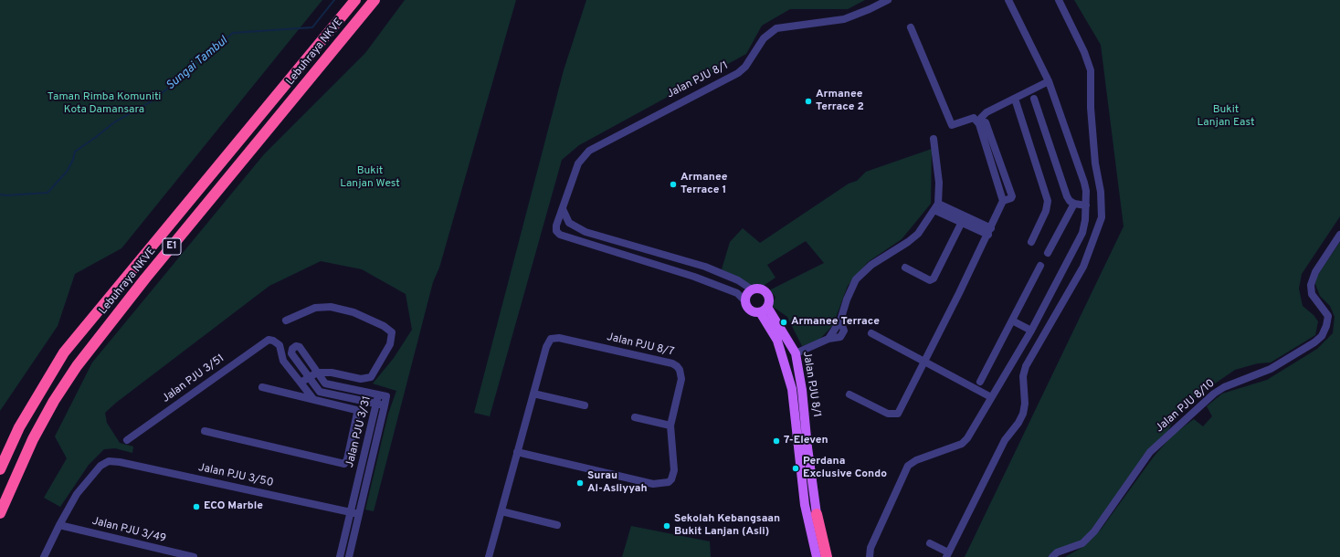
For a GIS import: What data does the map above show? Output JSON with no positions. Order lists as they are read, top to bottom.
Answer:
{
  "streets": {
    "highway": ["Lebuhraya NKVE", "E1"],
    "main road": ["Jalan PJU 8/1"],
    "street": [
      "Jalan PJU 8/7",
      "Jalan PJU 3/51",
      "Jalan PJU 8/10",
      "Jalan PJU 3/31",
      "Jalan PJU 3/50",
      "Jalan PJU 3/49"
    ]
  },
  "crossings": [
    ["Jalan PJU 3/31", "Jalan PJU 3/50"],
    ["Jalan PJU 3/50", "Jalan PJU 3/49"]
  ],
  "water": ["Sungai Tambul"],
  "parks": ["Taman Rimba Komuniti Kota Damansara", "Bukit Lanjan East", "Bukit Lanjan West"],
  "places": [
    "Armanee Terrace 2",
    "Armanee Terrace 1",
    "Armanee Terrace",
    "7-Eleven",
    "Perdana Exclusive Condo",
    "Surau Al-Asliyyah",
    "ECO Marble",
    "Sekolah Kebangsaan Bukit Lanjan (Asli)"
  ]
}
